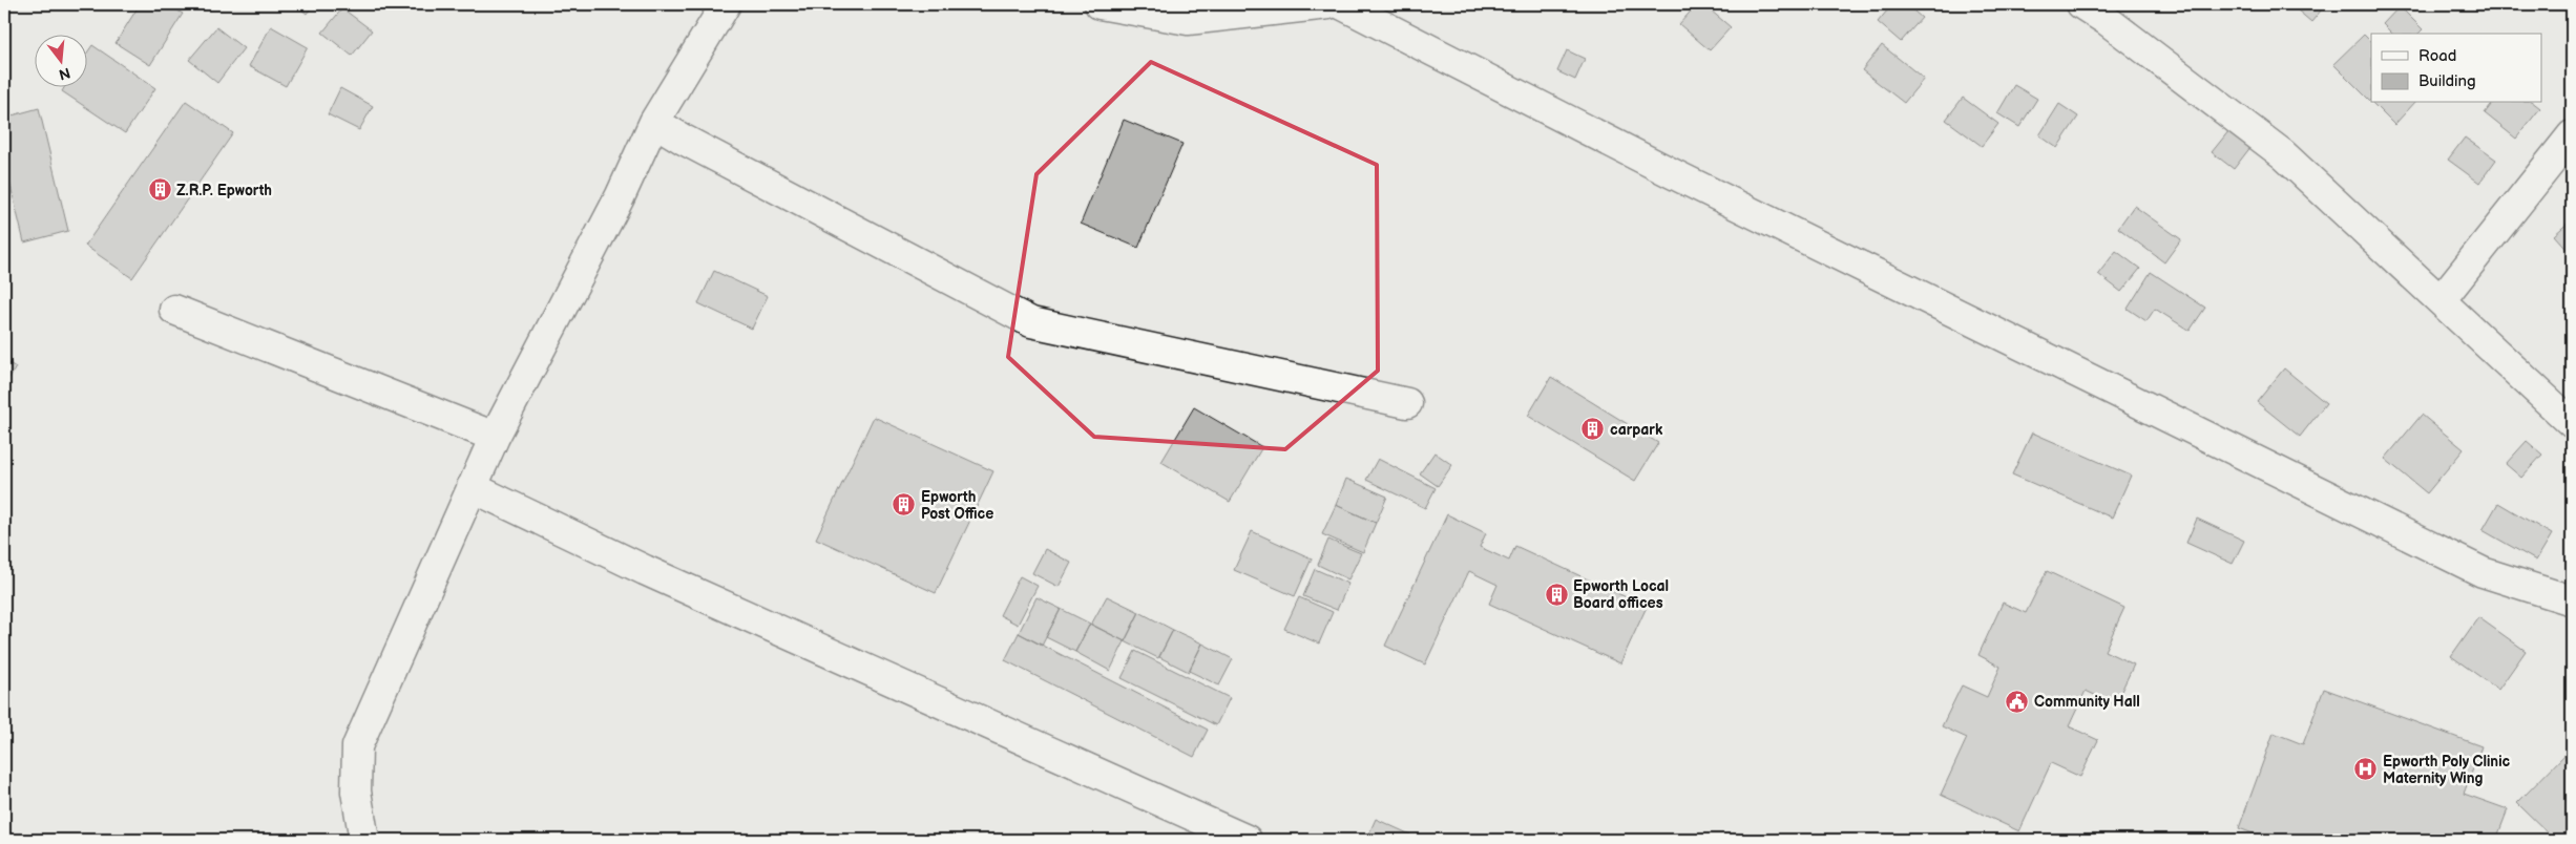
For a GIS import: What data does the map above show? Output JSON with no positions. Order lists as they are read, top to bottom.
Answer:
{
  "places": {
    "building": [
      "Z.R.P. Epworth",
      "carpark",
      "Epworth Post Office",
      "Epworth Local Board offices"
    ],
    "public building": ["Community Hall"],
    "hospital": ["Epworth Poly Clinic Maternity Wing"]
  },
  "legend": ["Road", "Building"],
  "north": "bottom"
}
